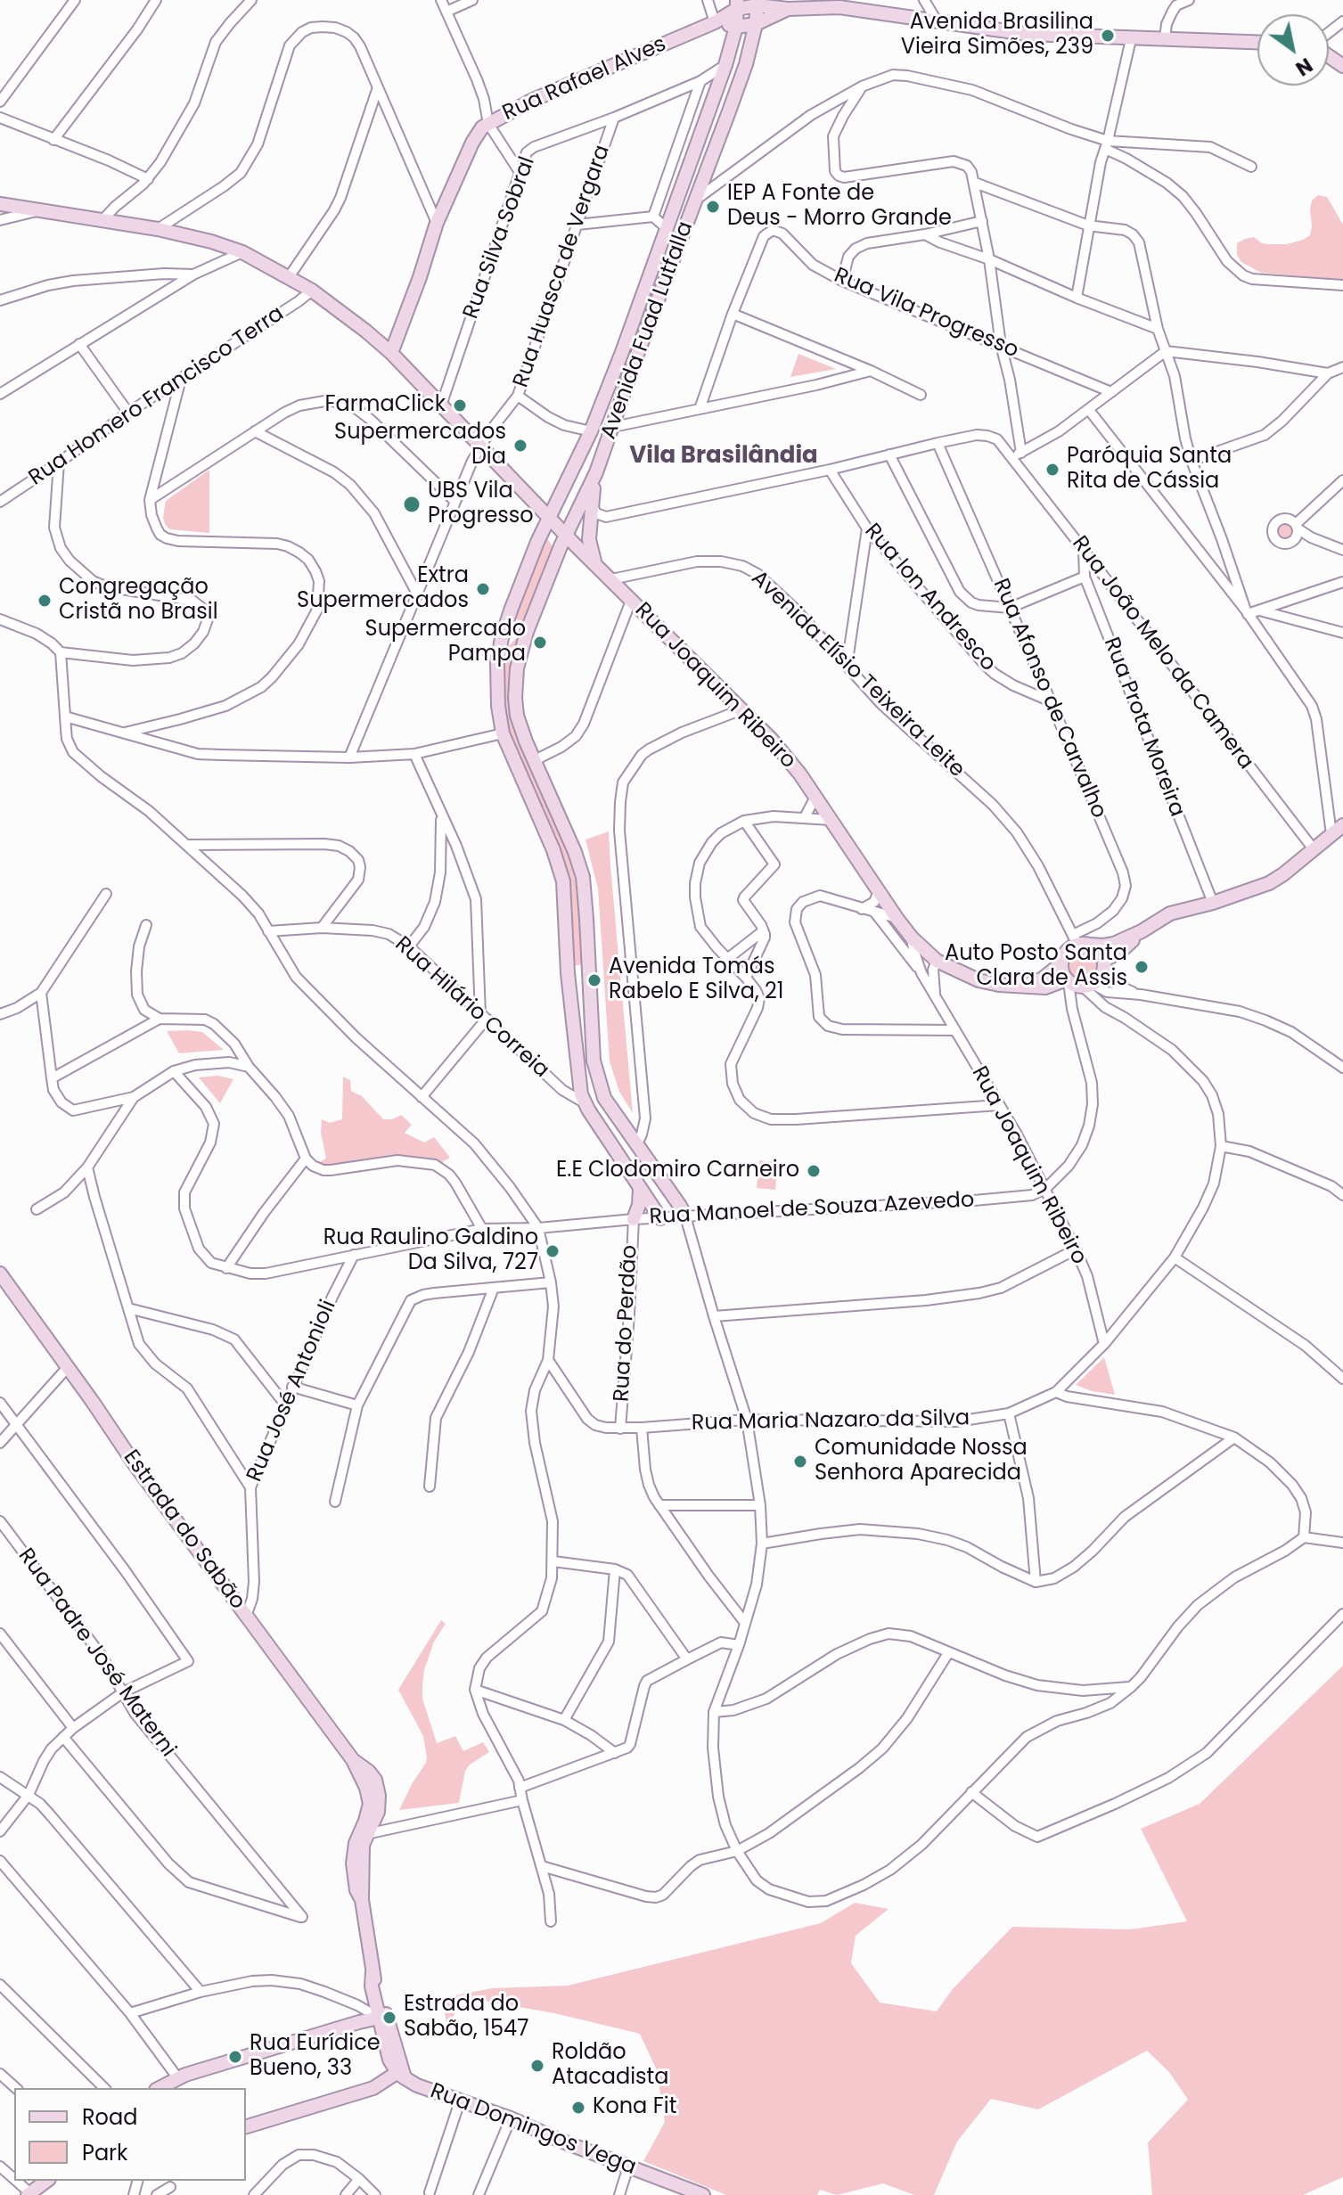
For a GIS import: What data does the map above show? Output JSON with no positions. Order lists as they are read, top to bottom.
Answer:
{
  "streets": {
    "street": [
      "Rua Rafael Alves",
      "Rua Silva Sobral",
      "Rua Huasca de Vergara",
      "Rua Vila Progresso",
      "Avenida Fuad Lutfalla",
      "Rua Homero Francisco Terra",
      "Rua Ion Andresco",
      "Rua João Melo da Camera",
      "Avenida Elísio Teixeira Leite",
      "Rua Joaquim Ribeiro",
      "Rua Afonso de Carvalho",
      "Rua Prota Moreira",
      "Rua Hilário Correia",
      "Rua Manoel de Souza Azevedo",
      "Rua do Perdão",
      "Rua José Antonioli",
      "Rua Maria Nazaro da Silva",
      "Estrada do Sabão",
      "Rua Padre José Materni",
      "Rua Domingos Vega"
    ]
  },
  "crossings": [
    ["Rua Rafael Alves", "Avenida Fuad Lutfalla"],
    ["Rua Silva Sobral", "Rua Huasca de Vergara"],
    ["Rua Silva Sobral", "Avenida Fuad Lutfalla"],
    ["Avenida Fuad Lutfalla", "Rua Hilário Correia"],
    ["Avenida Fuad Lutfalla", "Rua Manoel de Souza Azevedo"],
    ["Rua Ion Andresco", "Rua Afonso de Carvalho"],
    ["Rua João Melo da Camera", "Rua Prota Moreira"],
    ["Avenida Elísio Teixeira Leite", "Rua Joaquim Ribeiro"],
    ["Avenida Elísio Teixeira Leite", "Rua Afonso de Carvalho"],
    ["Avenida Elísio Teixeira Leite", "Rua Maria Nazaro da Silva"],
    ["Rua Joaquim Ribeiro", "Rua Manoel de Souza Azevedo"],
    ["Rua Joaquim Ribeiro", "Rua Maria Nazaro da Silva"],
    ["Rua Afonso de Carvalho", "Rua Maria Nazaro da Silva"],
    ["Rua Manoel de Souza Azevedo", "Rua do Perdão"],
    ["Rua Manoel de Souza Azevedo", "Rua José Antonioli"],
    ["Rua do Perdão", "Rua Maria Nazaro da Silva"],
    ["Rua José Antonioli", "Estrada do Sabão"],
    ["Estrada do Sabão", "Rua Domingos Vega"]
  ],
  "districts": ["Vila Brasilândia"],
  "places": [
    "Avenida Brasilina Vieira Simões, 239",
    "IEP A Fonte de Deus - Morro Grande",
    "FarmaClick",
    "Supermercados Dia",
    "Paróquia Santa Rita de Cássia",
    "UBS Vila Progresso",
    "Extra Supermercados",
    "Congregação Cristã no Brasil",
    "Supermercado Pampa",
    "Auto Posto Santa Clara de Assis",
    "Avenida Tomás Rabelo E Silva, 21",
    "E.E Clodomiro Carneiro",
    "Rua Raulino Galdino Da Silva, 727",
    "Comunidade Nossa Senhora Aparecida",
    "Estrada do Sabão, 1547",
    "Rua Eurídice Bueno, 33",
    "Roldão Atacadista",
    "Kona Fit"
  ],
  "legend": ["Road", "Park"],
  "north": "bottom right"
}
